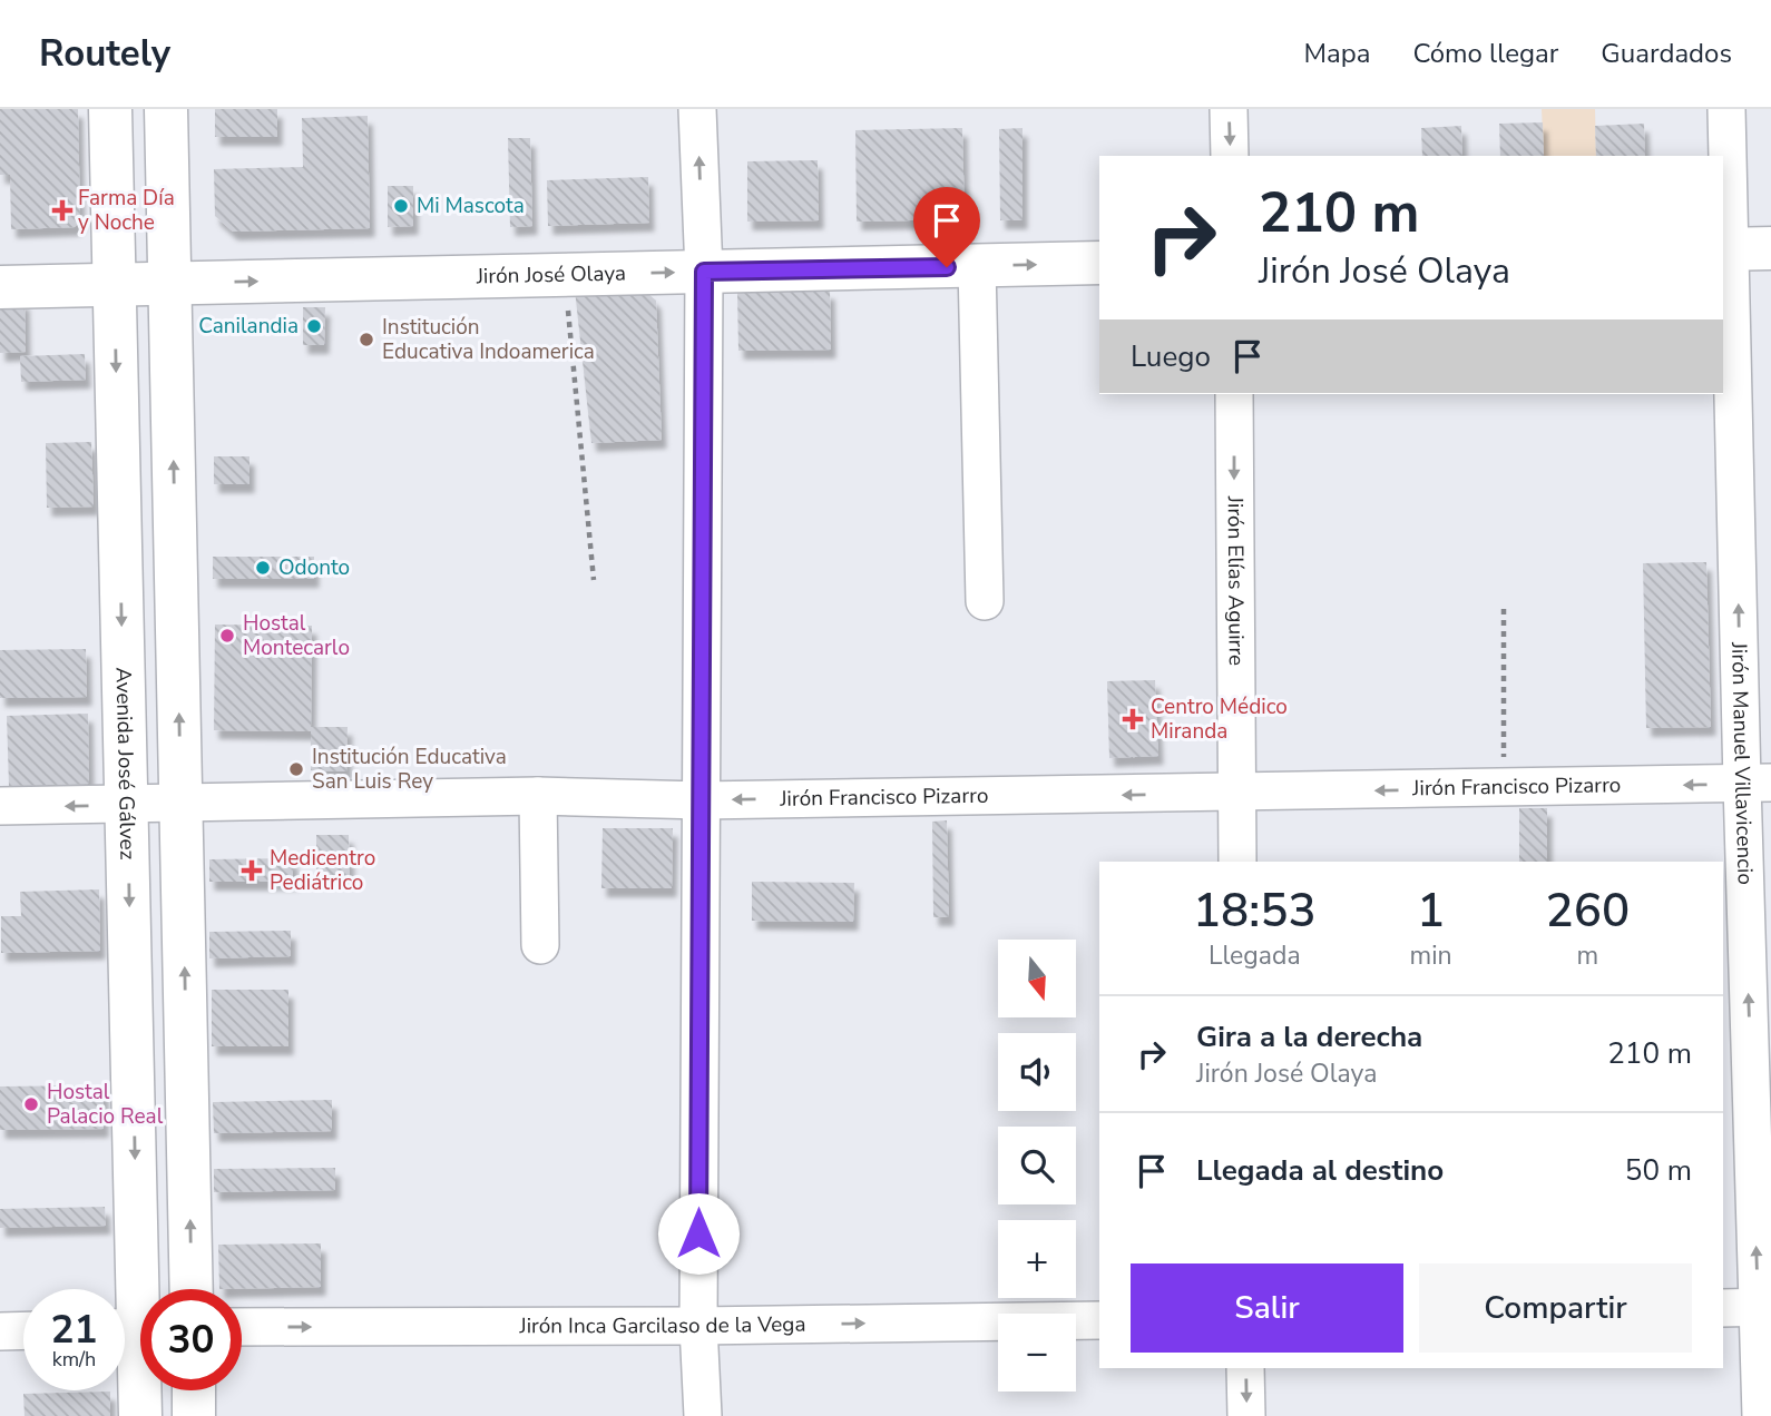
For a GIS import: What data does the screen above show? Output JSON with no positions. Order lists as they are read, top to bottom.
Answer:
{
  "streets": {
    "main road": ["Jirón José Olaya", "Avenida José Gálvez"],
    "street": [
      "Jirón Elías Aguirre",
      "Jirón Manuel Villavicencio",
      "Jirón Francisco Pizarro",
      "Jirón Inca Garcilaso de la Vega"
    ]
  },
  "crossings": [
    ["Jirón José Olaya", "Avenida José Gálvez"],
    ["Jirón Elías Aguirre", "Jirón Francisco Pizarro"],
    ["Avenida José Gálvez", "Jirón Francisco Pizarro"],
    ["Jirón Manuel Villavicencio", "Jirón Francisco Pizarro"]
  ],
  "one_way": [
    "Jirón José Olaya",
    "Jirón Manuel Villavicencio",
    "Jirón Francisco Pizarro",
    "Jirón Inca Garcilaso de la Vega"
  ],
  "places": {
    "other": [
      "Mi Mascota",
      "Canilandia",
      "Institución Educativa Indoamerica",
      "Odonto",
      "Hostal Montecarlo",
      "Institución Educativa San Luis Rey",
      "Hostal Palacio Real"
    ],
    "health": ["Farma Día y Noche", "Centro Médico Miranda", "Medicentro Pediátrico"]
  },
  "north": "bottom",
  "page": {
    "header": "Routely",
    "nav": ["Mapa", "Cómo llegar", "Guardados"],
    "turn": ["210 m", "Jirón José Olaya"],
    "then": "Luego",
    "eta": [
      "18:53",
      "Llegada",
      "1",
      "min",
      "260",
      "m"
    ],
    "map_buttons": ["+", "−"],
    "list": [
      {
        "name": "Gira a la derecha",
        "note": "Jirón José Olaya",
        "value": "210 m"
      },
      {
        "name": "Llegada al destino",
        "value": "50 m"
      }
    ],
    "buttons": ["Salir", "Compartir"],
    "speed": "21 km/h",
    "limit": "30"
  }
}
